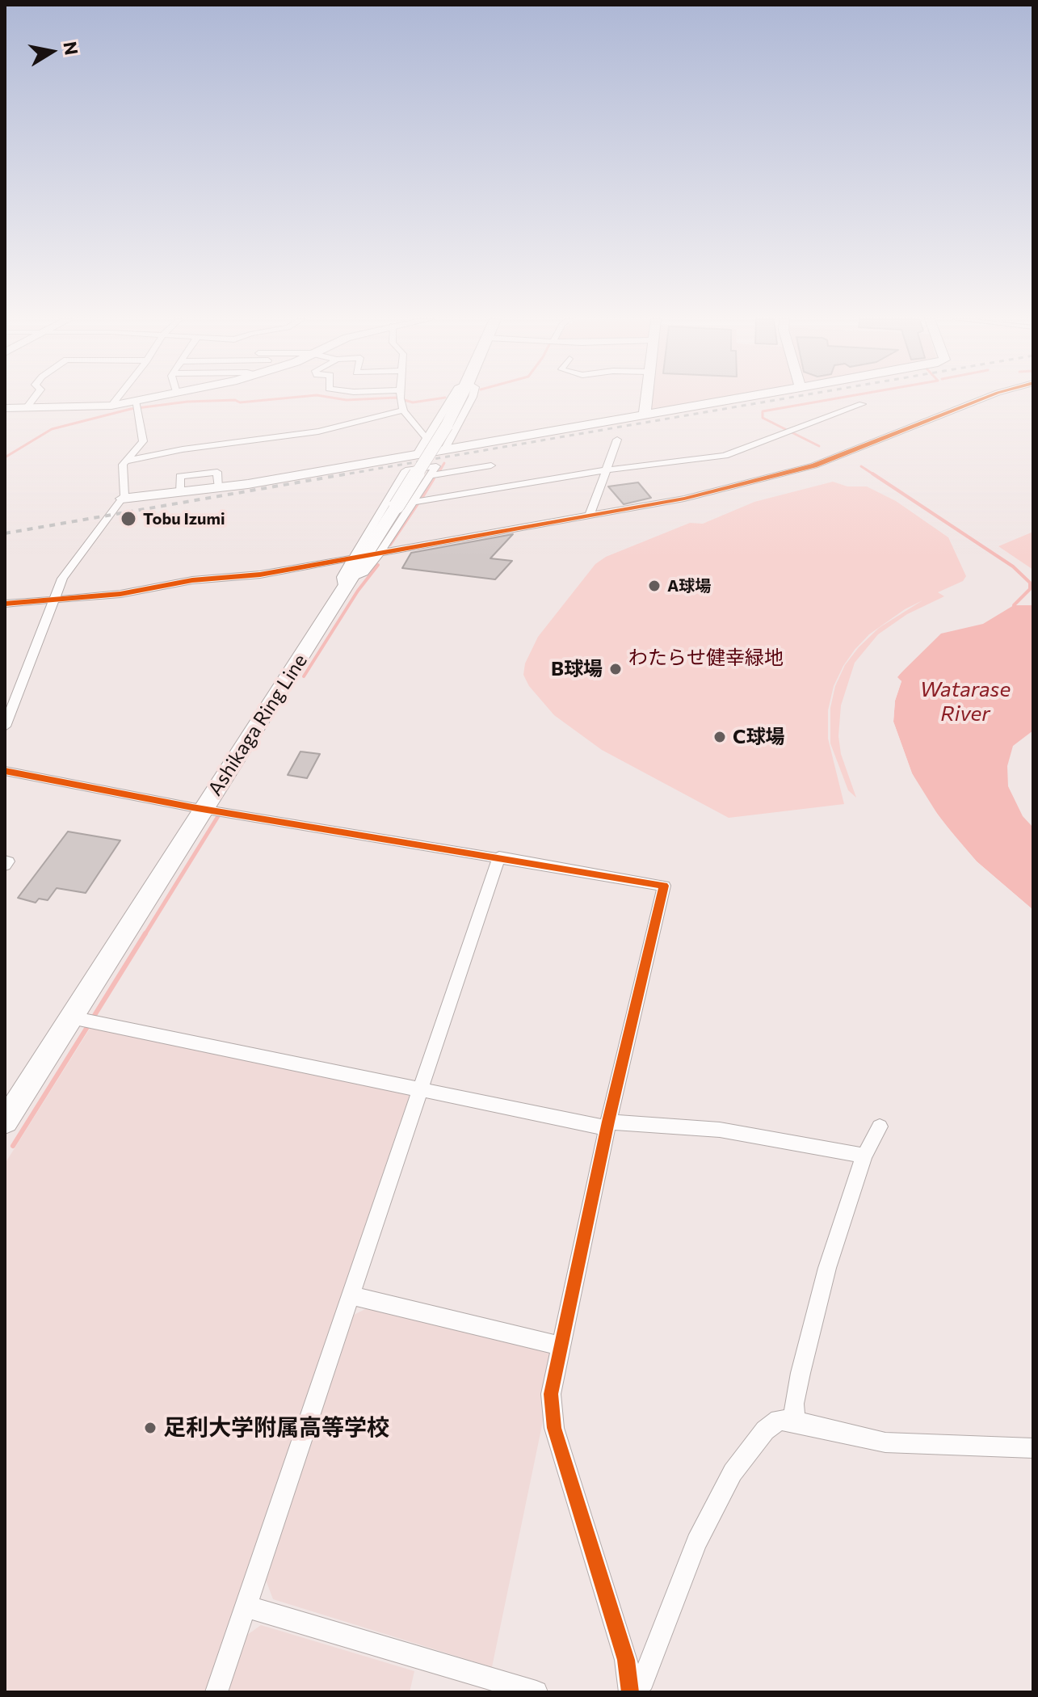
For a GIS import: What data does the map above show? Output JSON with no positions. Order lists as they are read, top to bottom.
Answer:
{
  "streets": {
    "main road": ["Ashikaga Ring Line"]
  },
  "water": ["Watarase River"],
  "parks": ["わたらせ健幸緑地"],
  "places": [
    "Tobu Izumi",
    "A球場",
    "B球場",
    "C球場",
    "足利大学附属高等学校"
  ],
  "north": "right"
}
